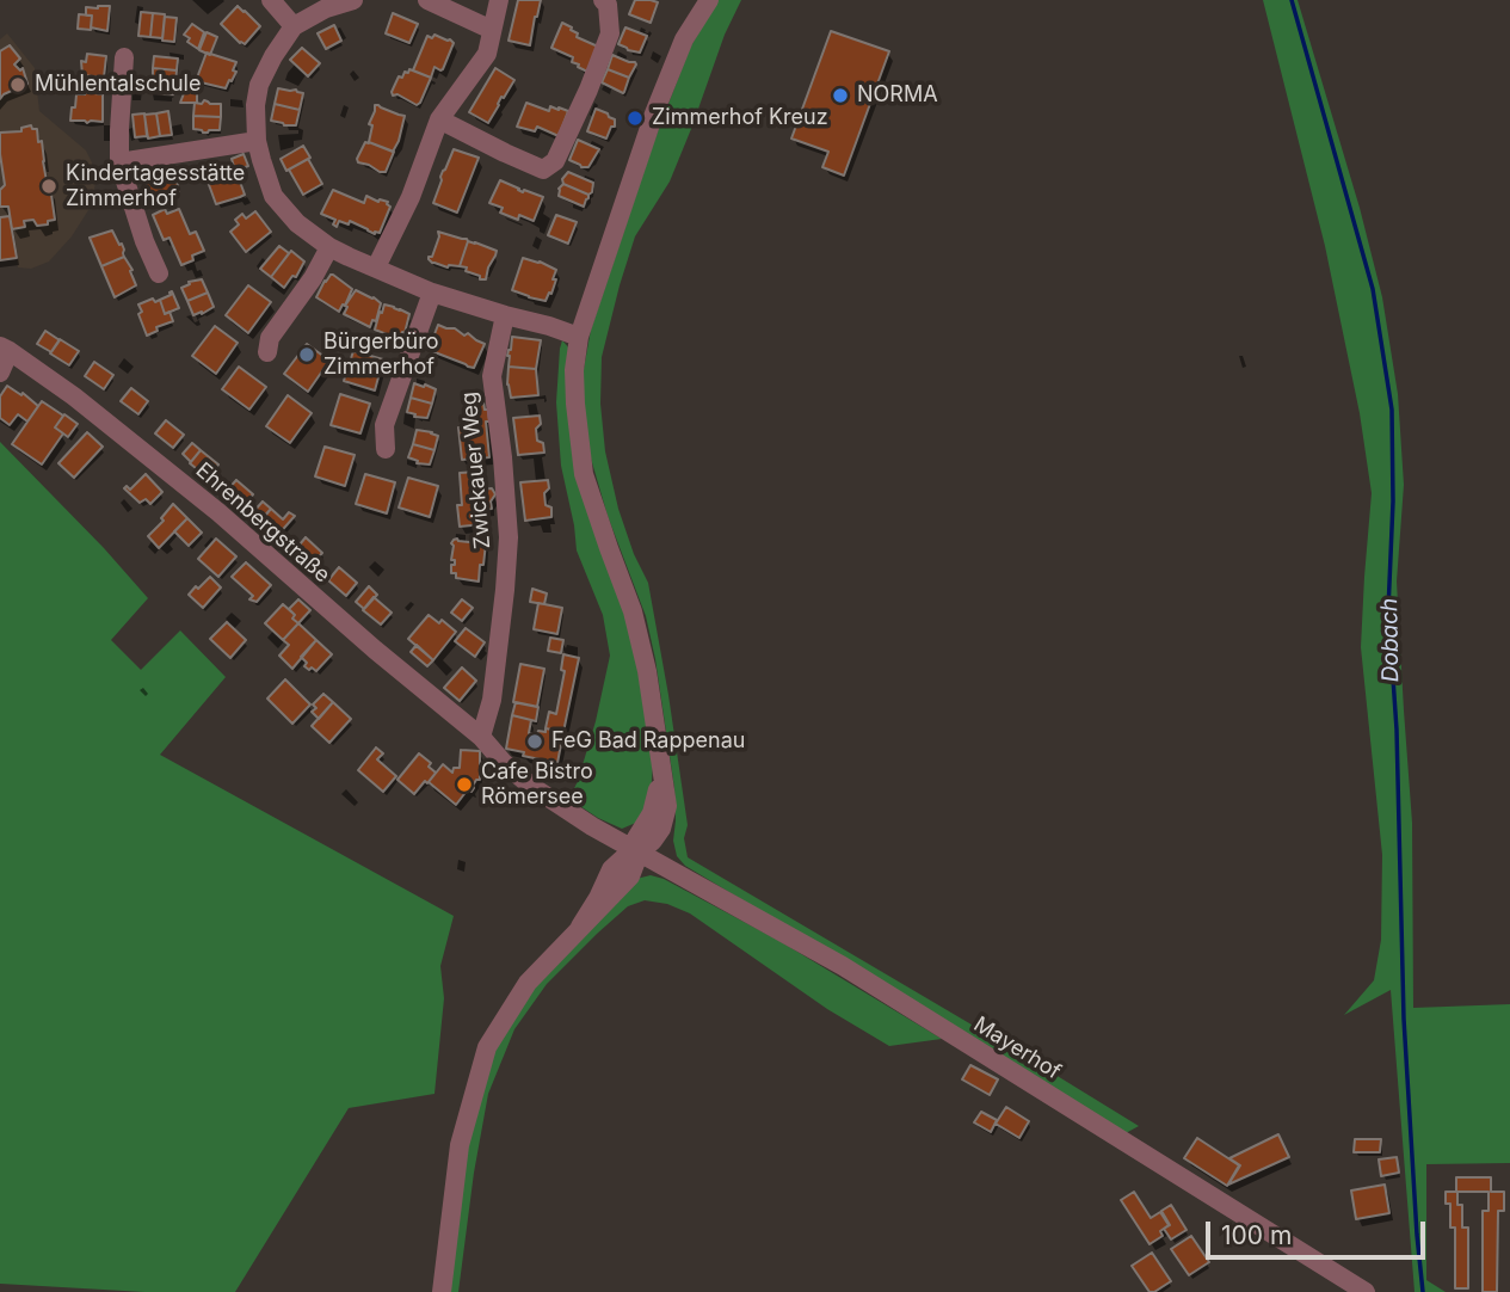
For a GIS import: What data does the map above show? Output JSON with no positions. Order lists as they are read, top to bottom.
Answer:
{
  "streets": {
    "street": ["Zwickauer Weg", "Ehrenbergstraße", "Mayerhof"]
  },
  "crossings": [
    ["Zwickauer Weg", "Ehrenbergstraße"],
    ["Ehrenbergstraße", "Mayerhof"]
  ],
  "water": ["Dobach"],
  "places": [
    "Mühlentalschule",
    "NORMA",
    "Zimmerhof Kreuz",
    "Kindertagesstätte Zimmerhof",
    "Bürgerbüro Zimmerhof",
    "FeG Bad Rappenau",
    "Cafe Bistro Römersee"
  ],
  "scale_bar": "100 m"
}
